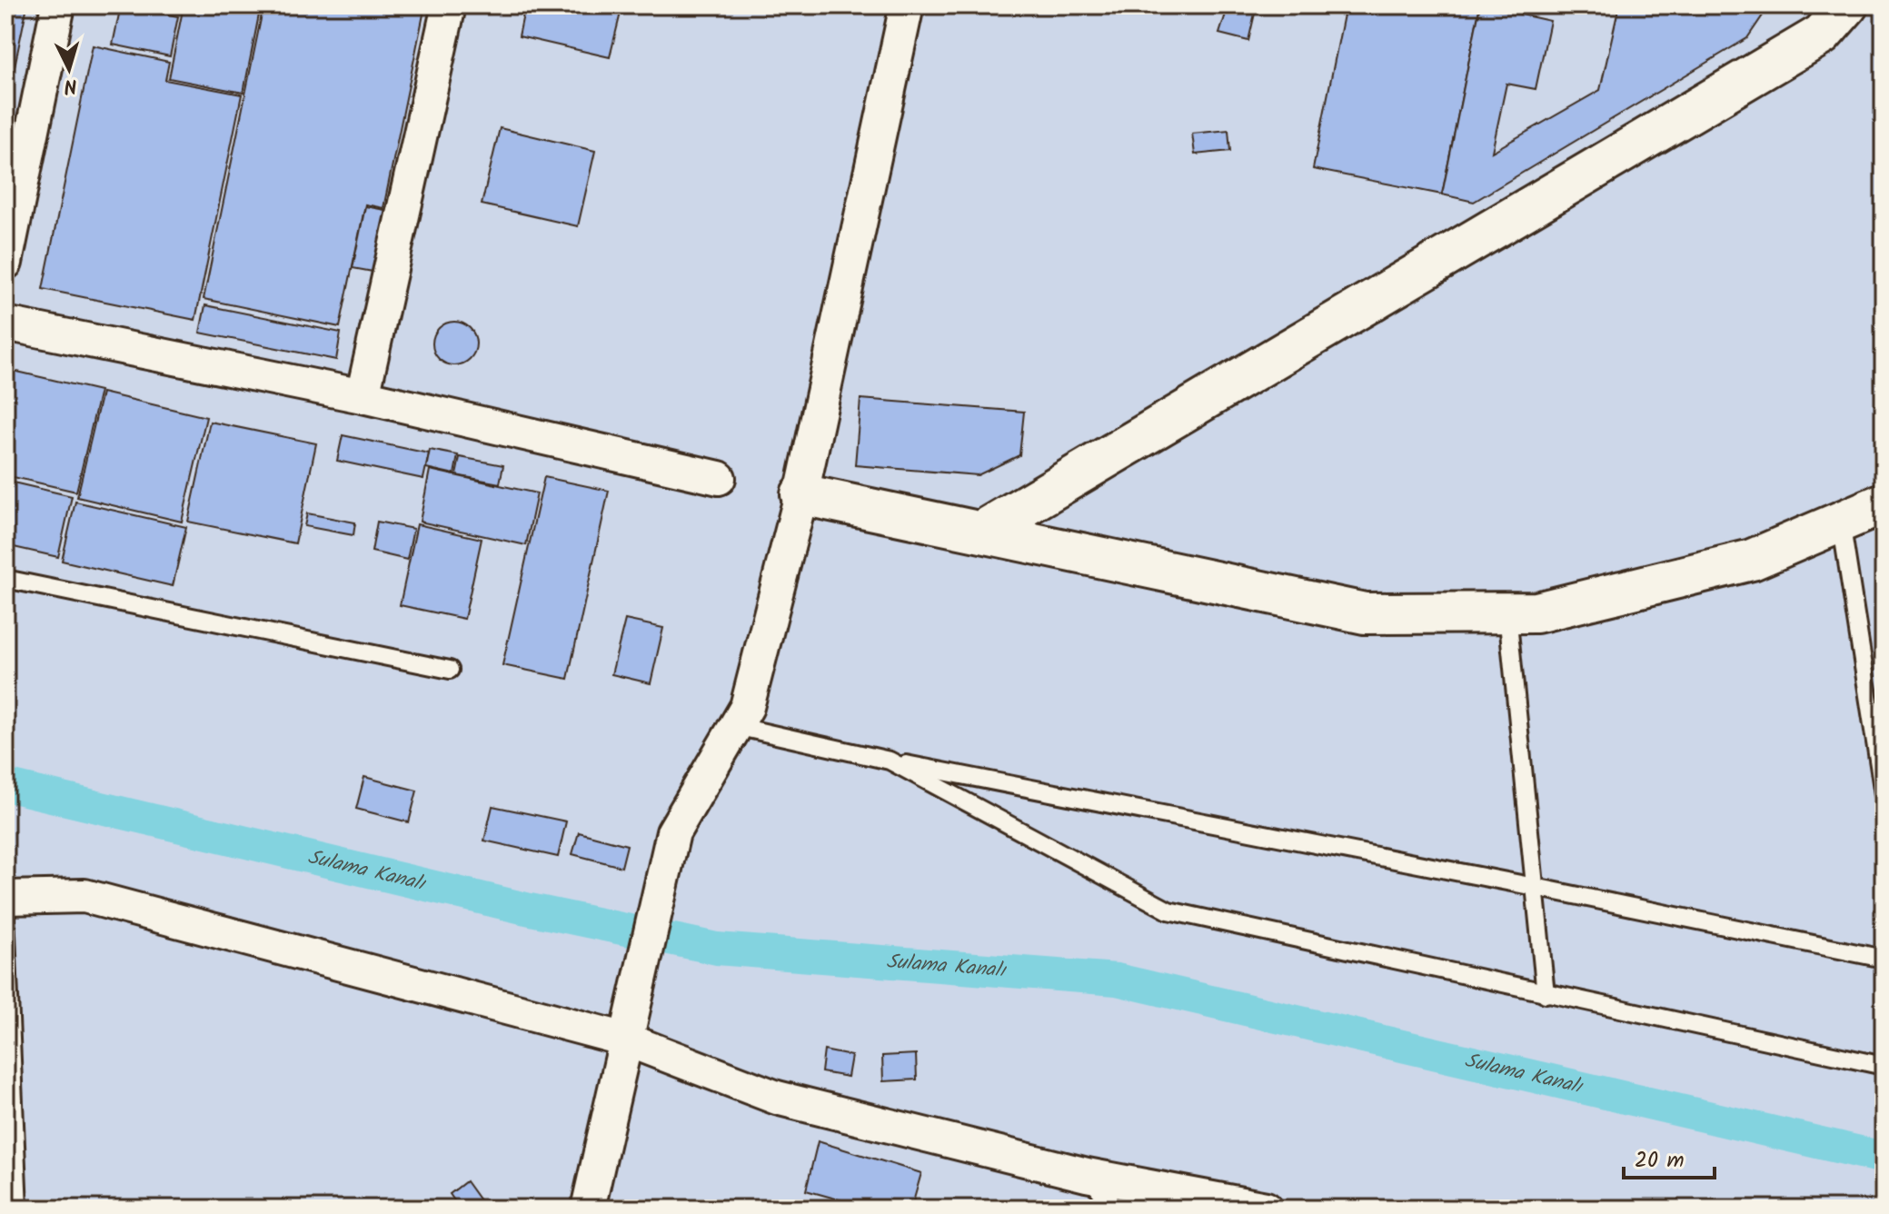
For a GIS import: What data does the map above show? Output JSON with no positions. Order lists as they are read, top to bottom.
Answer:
{
  "water": ["Sulama Kanalı"],
  "scale_bar": "20 m",
  "north": "bottom"
}
